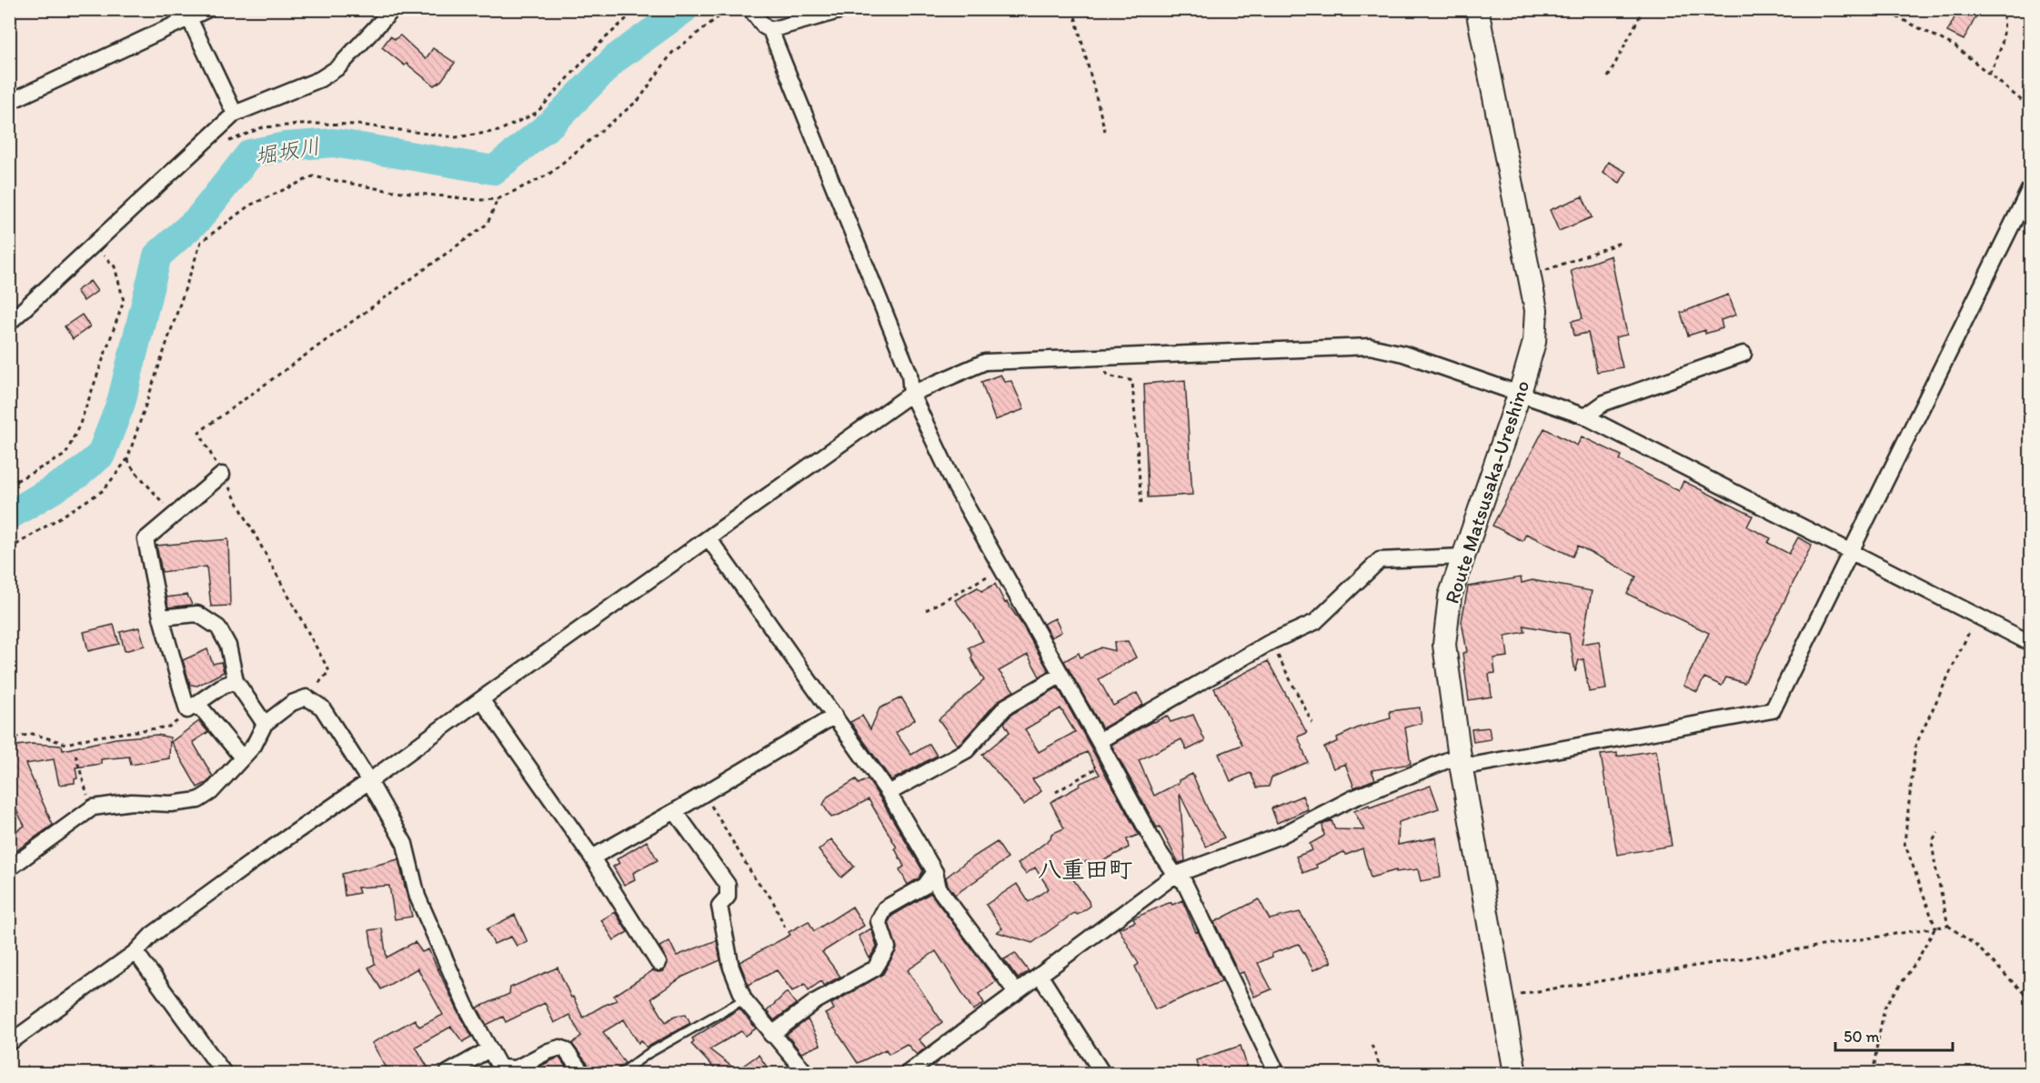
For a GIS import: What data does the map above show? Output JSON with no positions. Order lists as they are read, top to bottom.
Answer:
{
  "streets": {
    "main road": ["Route Matsusaka-Ureshino"]
  },
  "districts": ["八重田町"],
  "water": ["堀坂川"],
  "scale_bar": "50 m"
}
